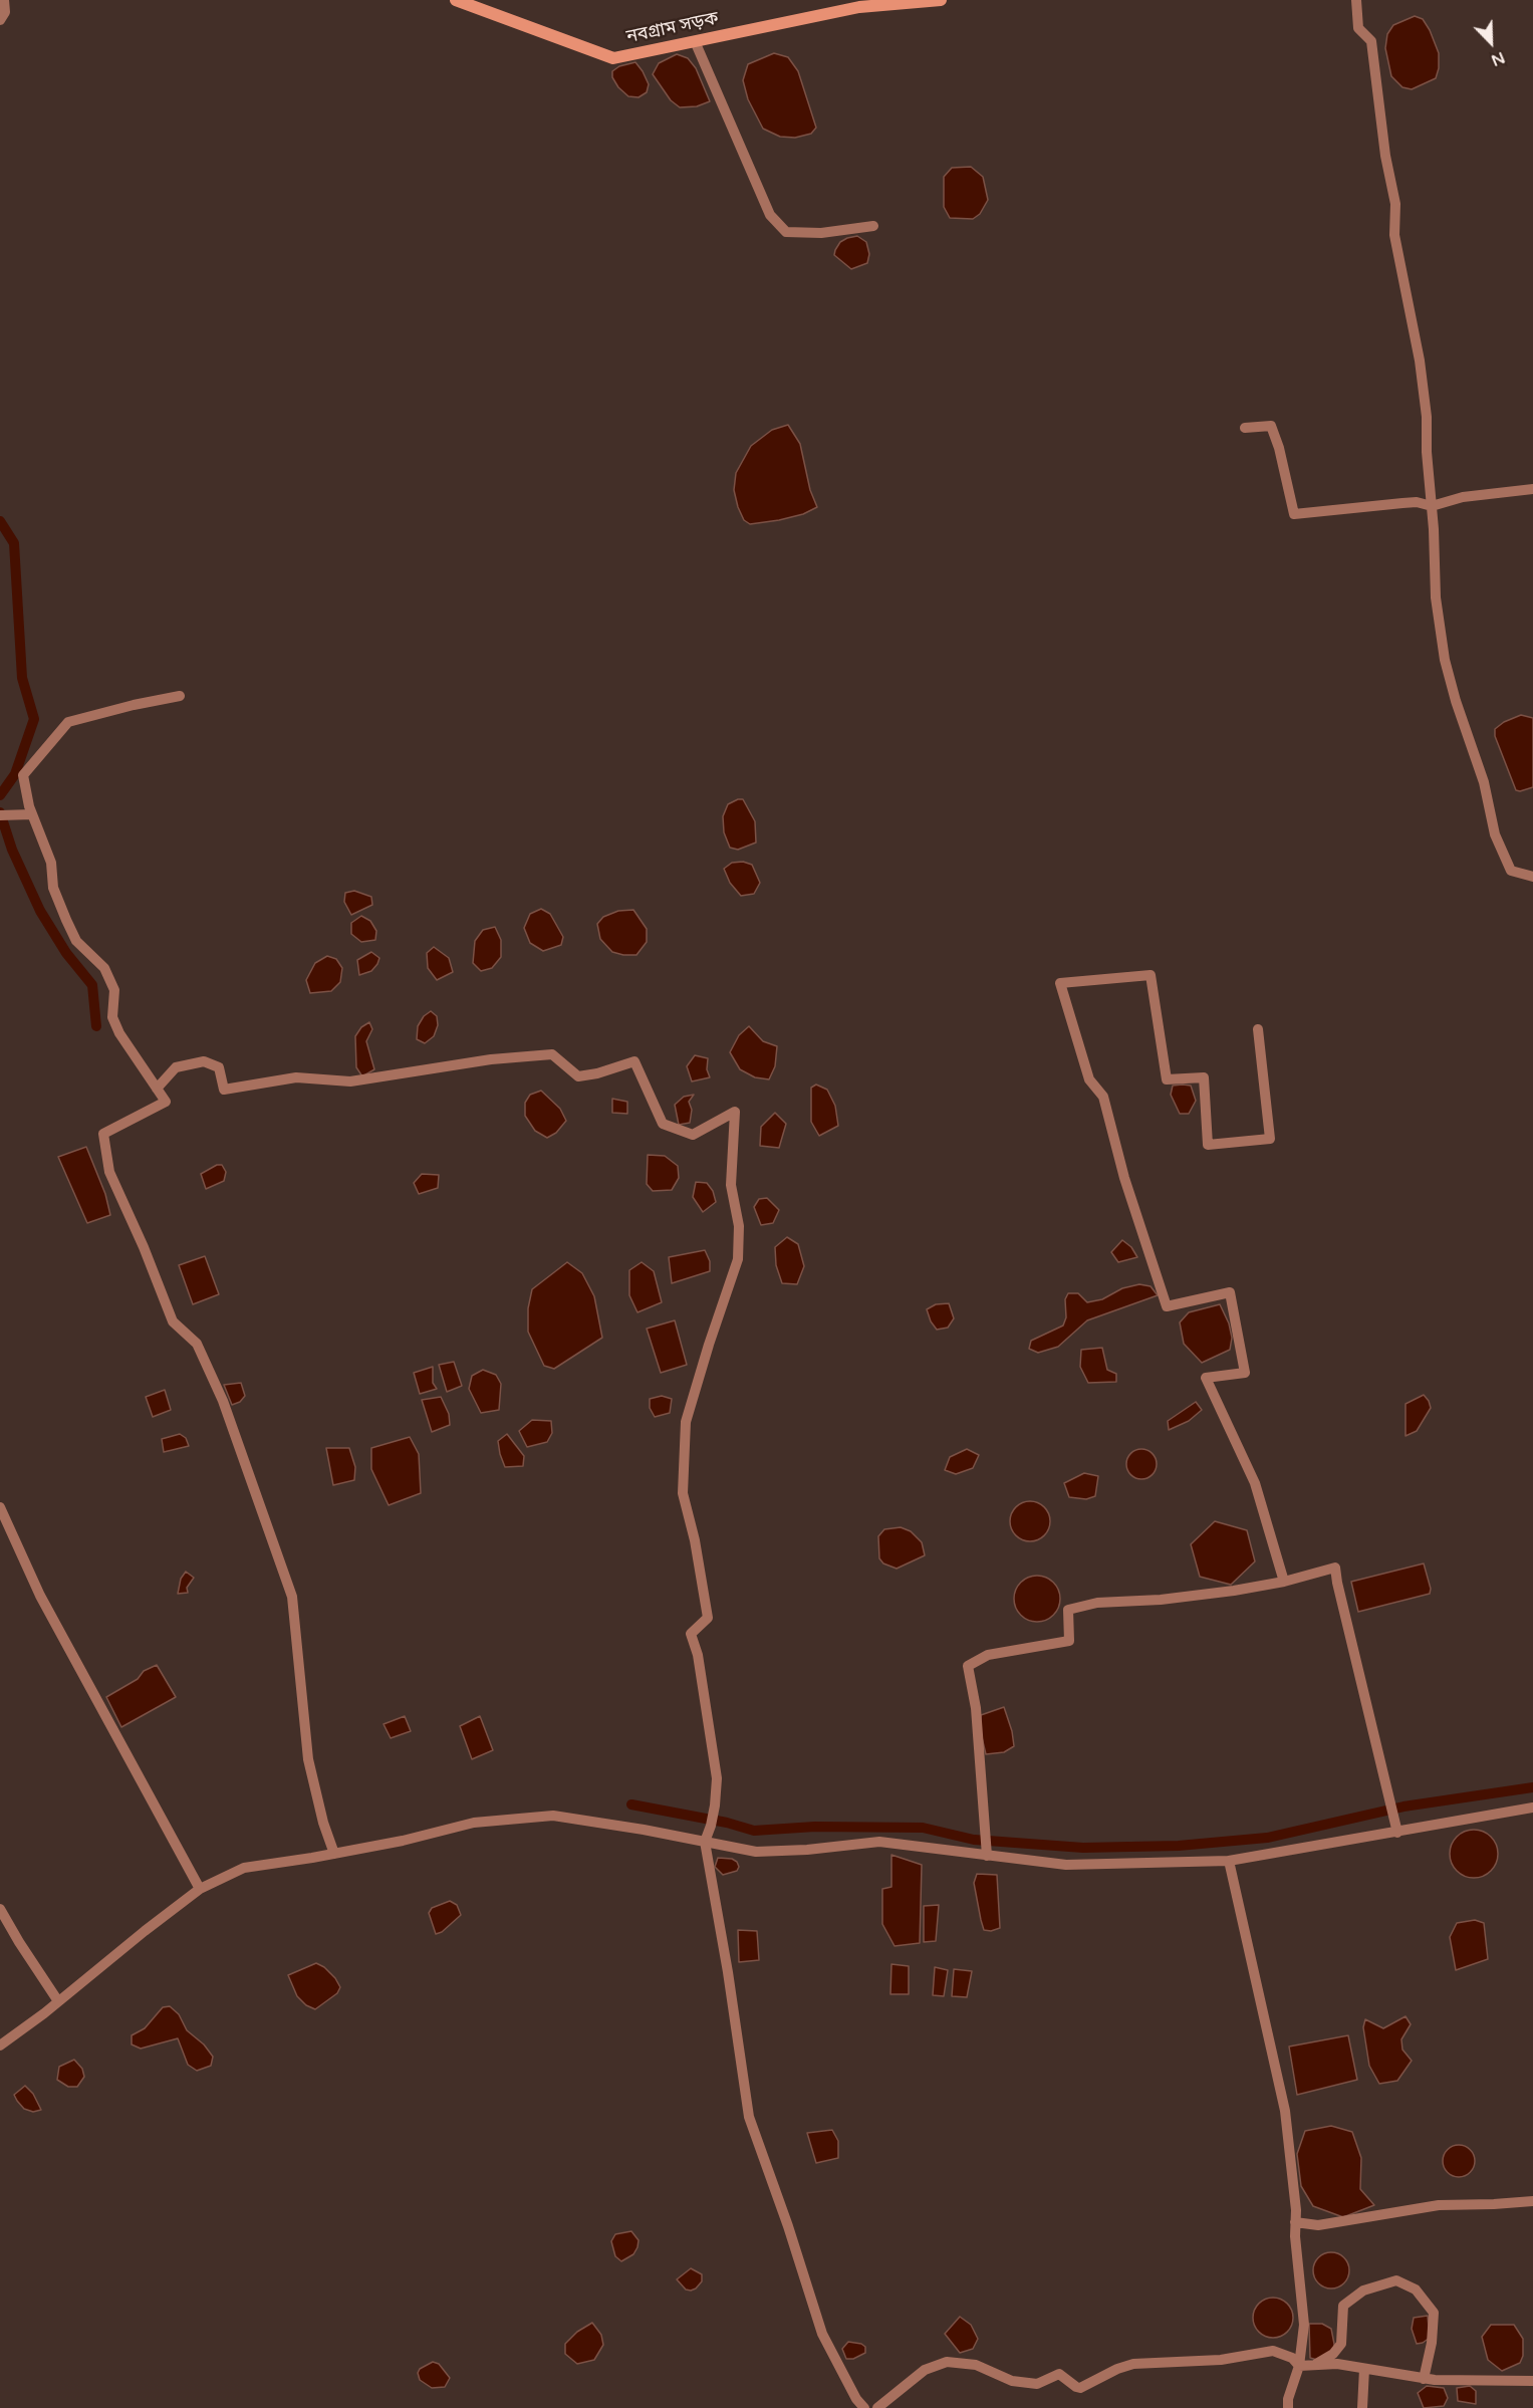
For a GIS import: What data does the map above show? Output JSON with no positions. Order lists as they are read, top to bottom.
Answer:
{
  "streets": {
    "main road": ["নবগ্রাম সড়ক"]
  },
  "north": "bottom right"
}
